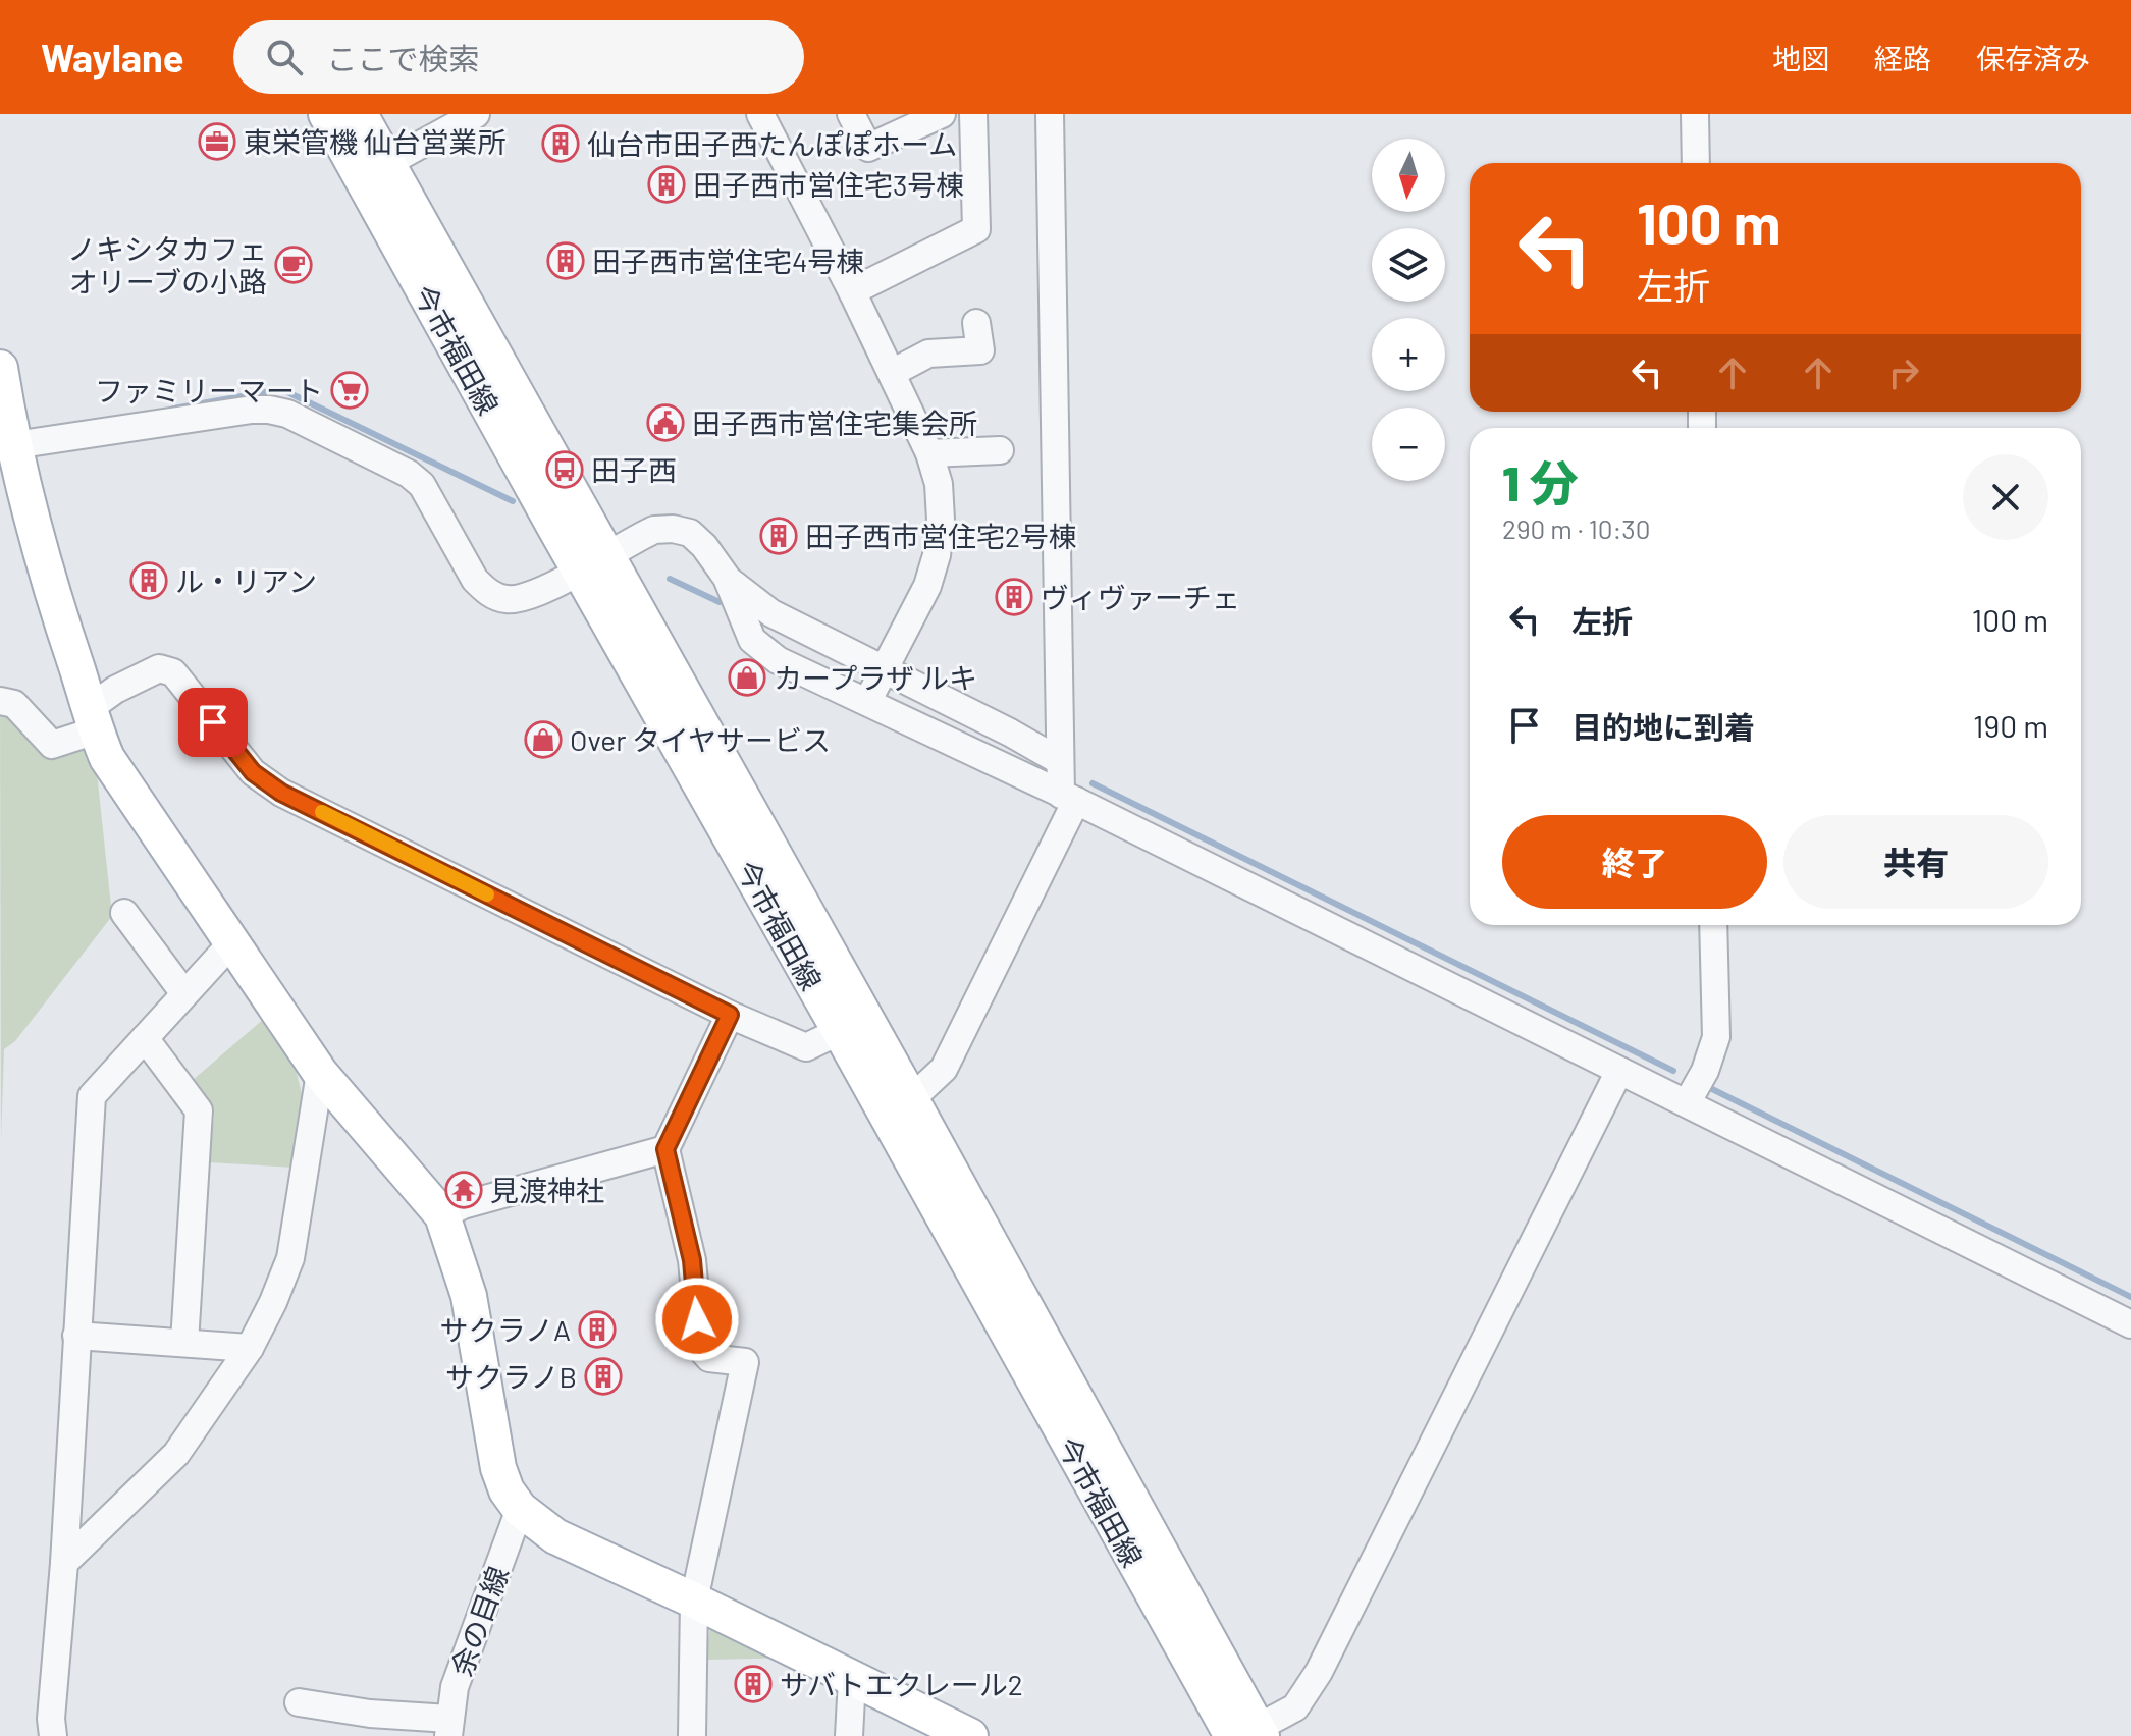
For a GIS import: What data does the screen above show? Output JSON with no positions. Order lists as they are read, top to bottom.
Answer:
{
  "streets": {
    "main road": ["今市福田線"],
    "street": ["余の目線"]
  },
  "places": {
    "office": ["東栄管機 仙台営業所"],
    "building": [
      "仙台市田子西たんぽぽホーム",
      "田子西市営住宅3号棟",
      "田子西市営住宅4号棟",
      "田子西市営住宅2号棟",
      "ル・リアン",
      "ヴィヴァーチェ",
      "サクラノA",
      "サクラノB",
      "サバトエクレール2"
    ],
    "cafe": ["ノキシタカフェ オリーブの小路"],
    "supermarket": ["ファミリーマート"],
    "public building": ["田子西市営住宅集会所"],
    "bus stop": ["田子西"],
    "shop": ["カープラザ ルキ", "Over タイヤサービス"],
    "temple": ["見渡神社"]
  },
  "north": "bottom",
  "page": {
    "header": "Waylane",
    "search": "ここで検索",
    "nav": ["地図", "経路", "保存済み"],
    "map_buttons": ["+", "−"],
    "turn": ["100 m", "左折"],
    "heading": ["1 分", "290 m · 10:30"],
    "list": [
      {
        "name": "左折",
        "value": "100 m"
      },
      {
        "name": "目的地に到着",
        "value": "190 m"
      }
    ],
    "buttons": ["終了", "共有"]
  }
}
